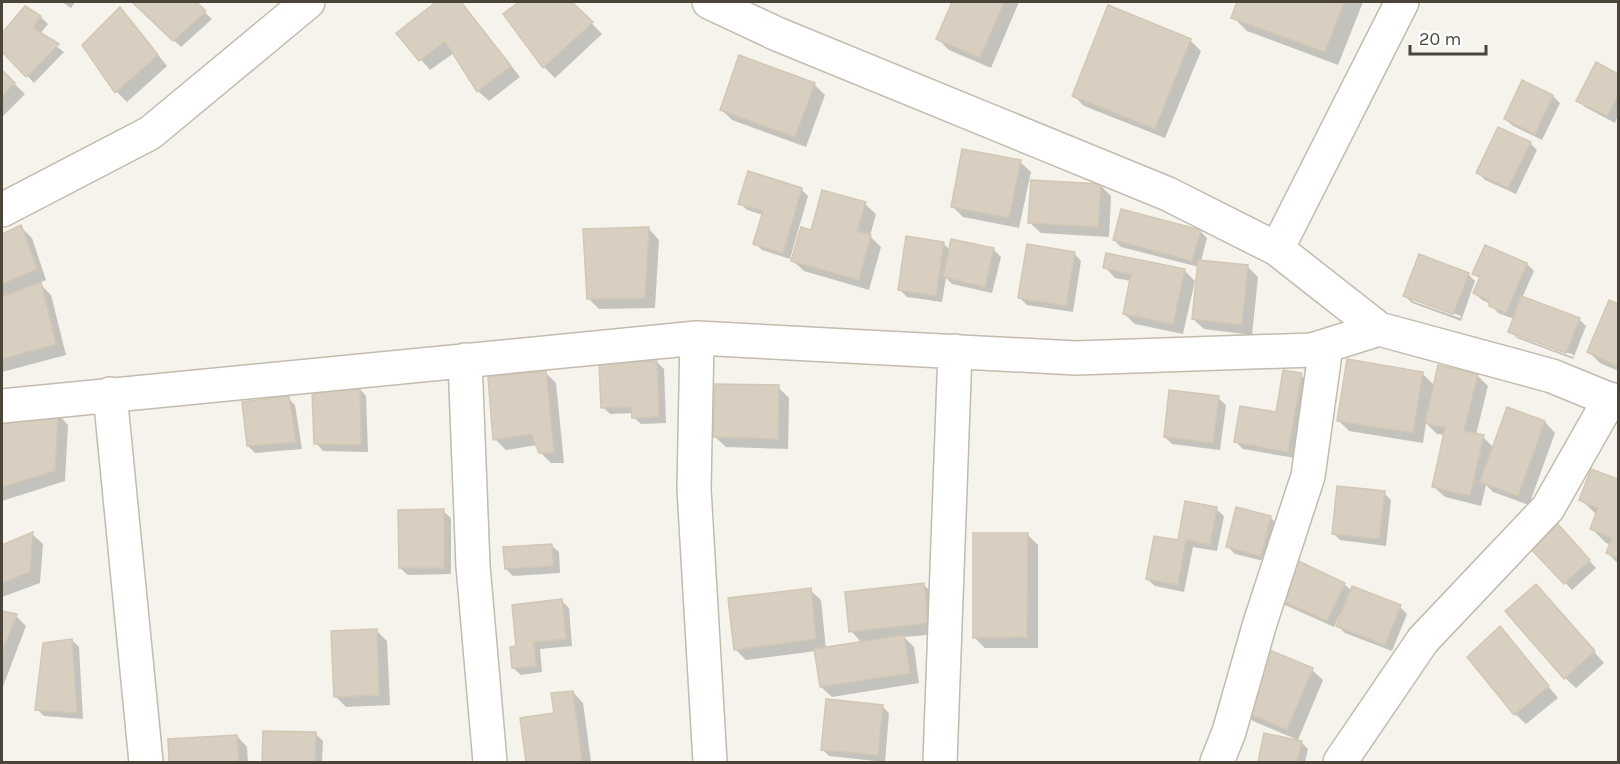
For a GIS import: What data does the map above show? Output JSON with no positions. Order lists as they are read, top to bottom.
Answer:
{
  "scale_bar": "20 m"
}
